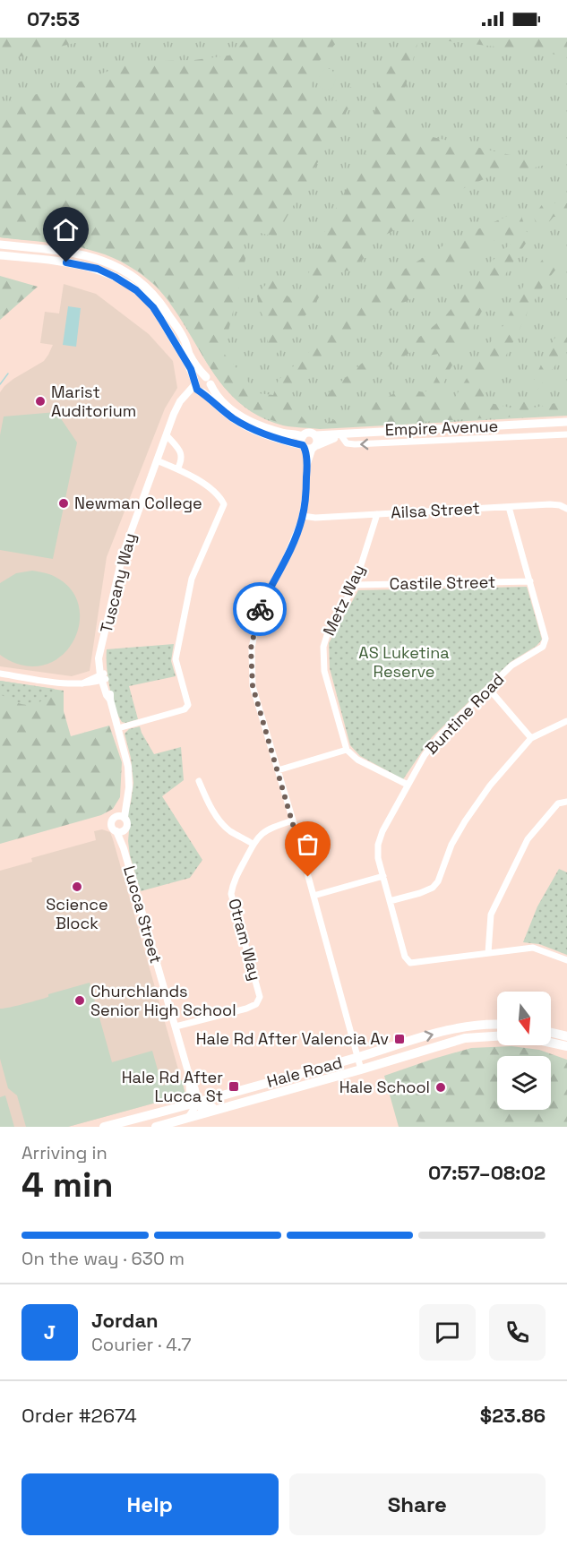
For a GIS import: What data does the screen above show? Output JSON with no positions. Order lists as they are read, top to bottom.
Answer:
{
  "streets": {
    "main road": ["Empire Avenue", "Hale Road"],
    "street": [
      "Ailsa Street",
      "Tuscany Way",
      "Castile Street",
      "Metz Way",
      "Buntine Road",
      "Lucca Street",
      "Otram Way"
    ]
  },
  "crossings": [
    ["Ailsa Street", "Metz Way"],
    ["Ailsa Street", "Buntine Road"],
    ["Castile Street", "Metz Way"],
    ["Castile Street", "Buntine Road"],
    ["Lucca Street", "Otram Way"],
    ["Lucca Street", "Hale Road"]
  ],
  "parks": ["AS Luketina Reserve"],
  "places": {
    "other": [
      "Marist Auditorium",
      "Newman College",
      "Science Block",
      "Churchlands Senior High School",
      "Hale School"
    ],
    "transit": ["Hale Rd After Valencia Av", "Hale Rd After Lucca St"]
  },
  "north": "bottom",
  "page": {
    "status": "07:53",
    "heading": ["4 min", "Arriving in", "07:57–08:02"],
    "panel": [
      "Jordan",
      "Courier · 4.7",
      "Order #2674",
      "$23.86"
    ],
    "bar": "On the way · 630 m",
    "round": "J",
    "buttons": ["Help", "Share"]
  }
}
